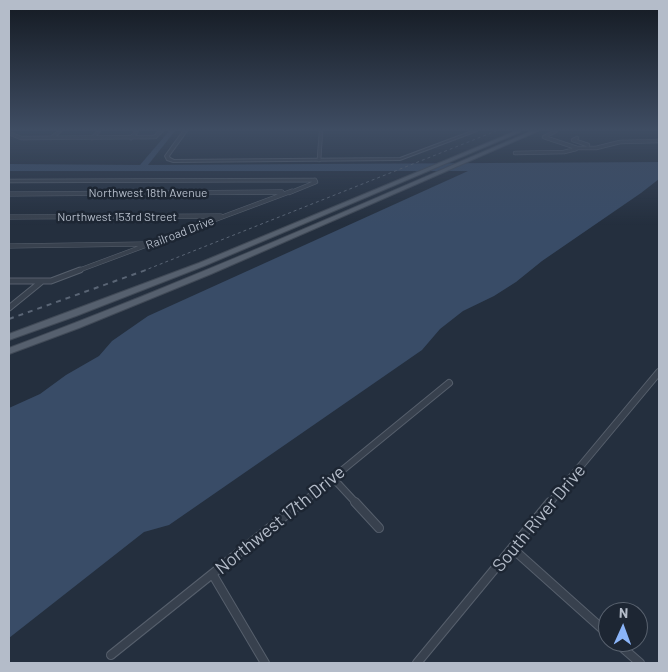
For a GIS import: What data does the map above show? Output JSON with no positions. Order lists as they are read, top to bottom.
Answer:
{
  "streets": {
    "street": [
      "Northwest 18th Avenue",
      "Northwest 153rd Street",
      "Railroad Drive",
      "South River Drive",
      "Northwest 17th Drive"
    ]
  },
  "crossings": [
    ["Northwest 18th Avenue", "Railroad Drive"],
    ["Northwest 153rd Street", "Railroad Drive"]
  ],
  "north": "top"
}
